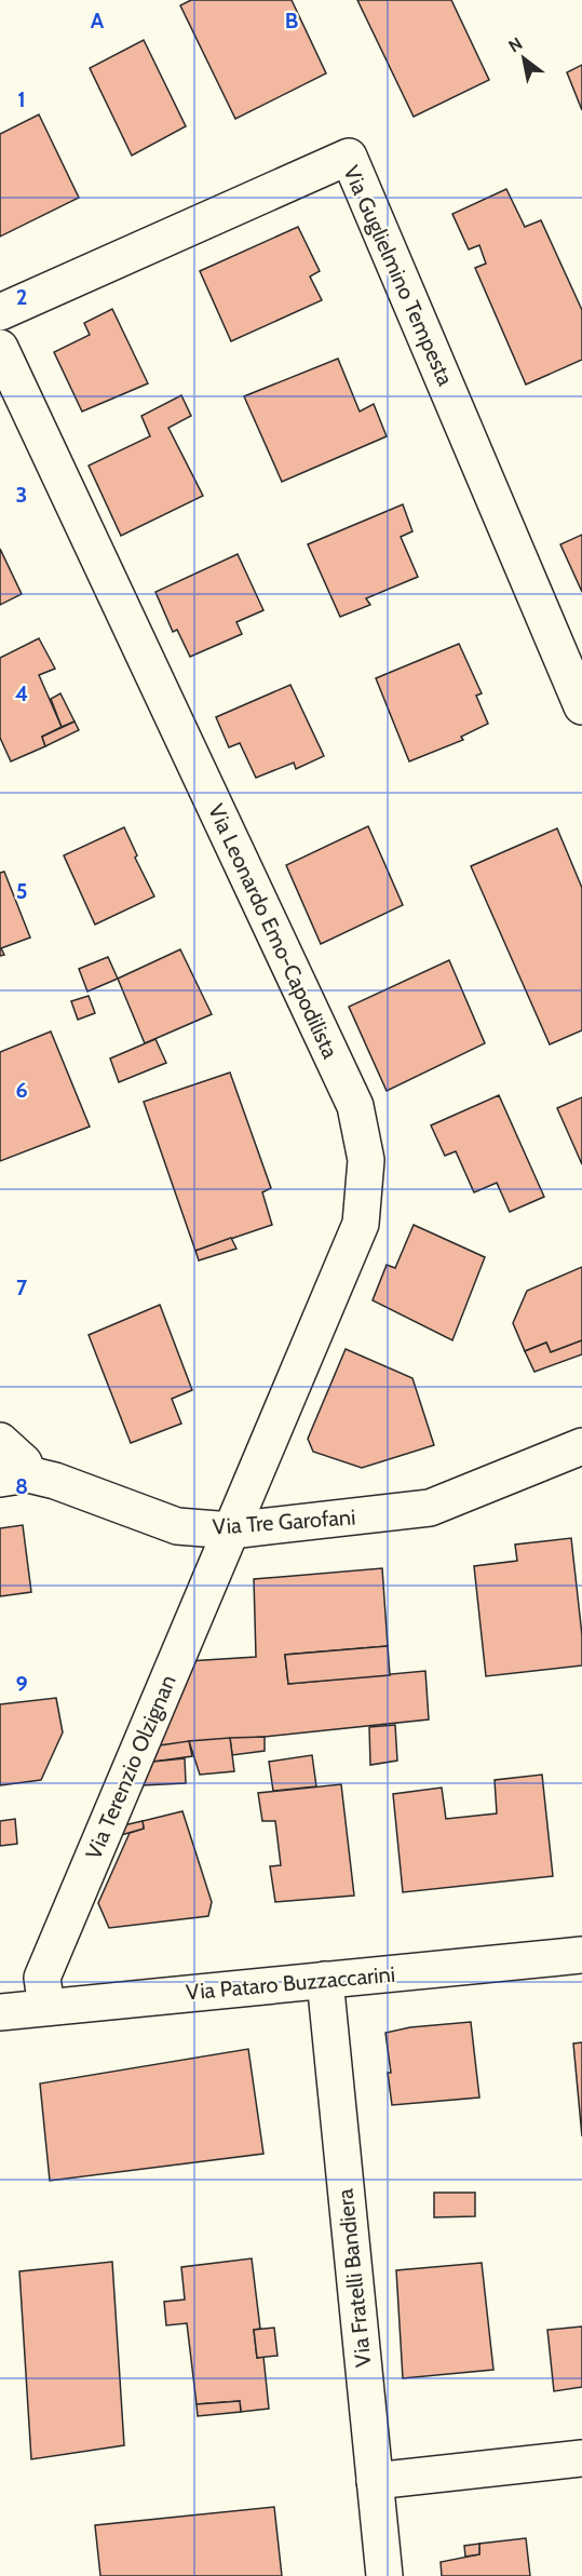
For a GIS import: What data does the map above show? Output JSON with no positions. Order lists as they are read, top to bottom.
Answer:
{
  "streets": {
    "street": [
      "Via Guglielmino Tempesta",
      "Via Leonardo Emo-Capodilista",
      "Via Tre Garofani",
      "Via Terenzio Olzignan",
      "Via Pataro Buzzaccarini",
      "Via Fratelli Bandiera"
    ]
  },
  "crossings": [
    ["Via Leonardo Emo-Capodilista", "Via Tre Garofani"],
    ["Via Leonardo Emo-Capodilista", "Via Terenzio Olzignan"],
    ["Via Tre Garofani", "Via Terenzio Olzignan"],
    ["Via Terenzio Olzignan", "Via Pataro Buzzaccarini"],
    ["Via Pataro Buzzaccarini", "Via Fratelli Bandiera"]
  ],
  "north": "top left",
  "grid": {
    "columns": ["A", "B"],
    "rows": [
      "1",
      "2",
      "3",
      "4",
      "5",
      "6",
      "7",
      "8",
      "9"
    ]
  }
}
